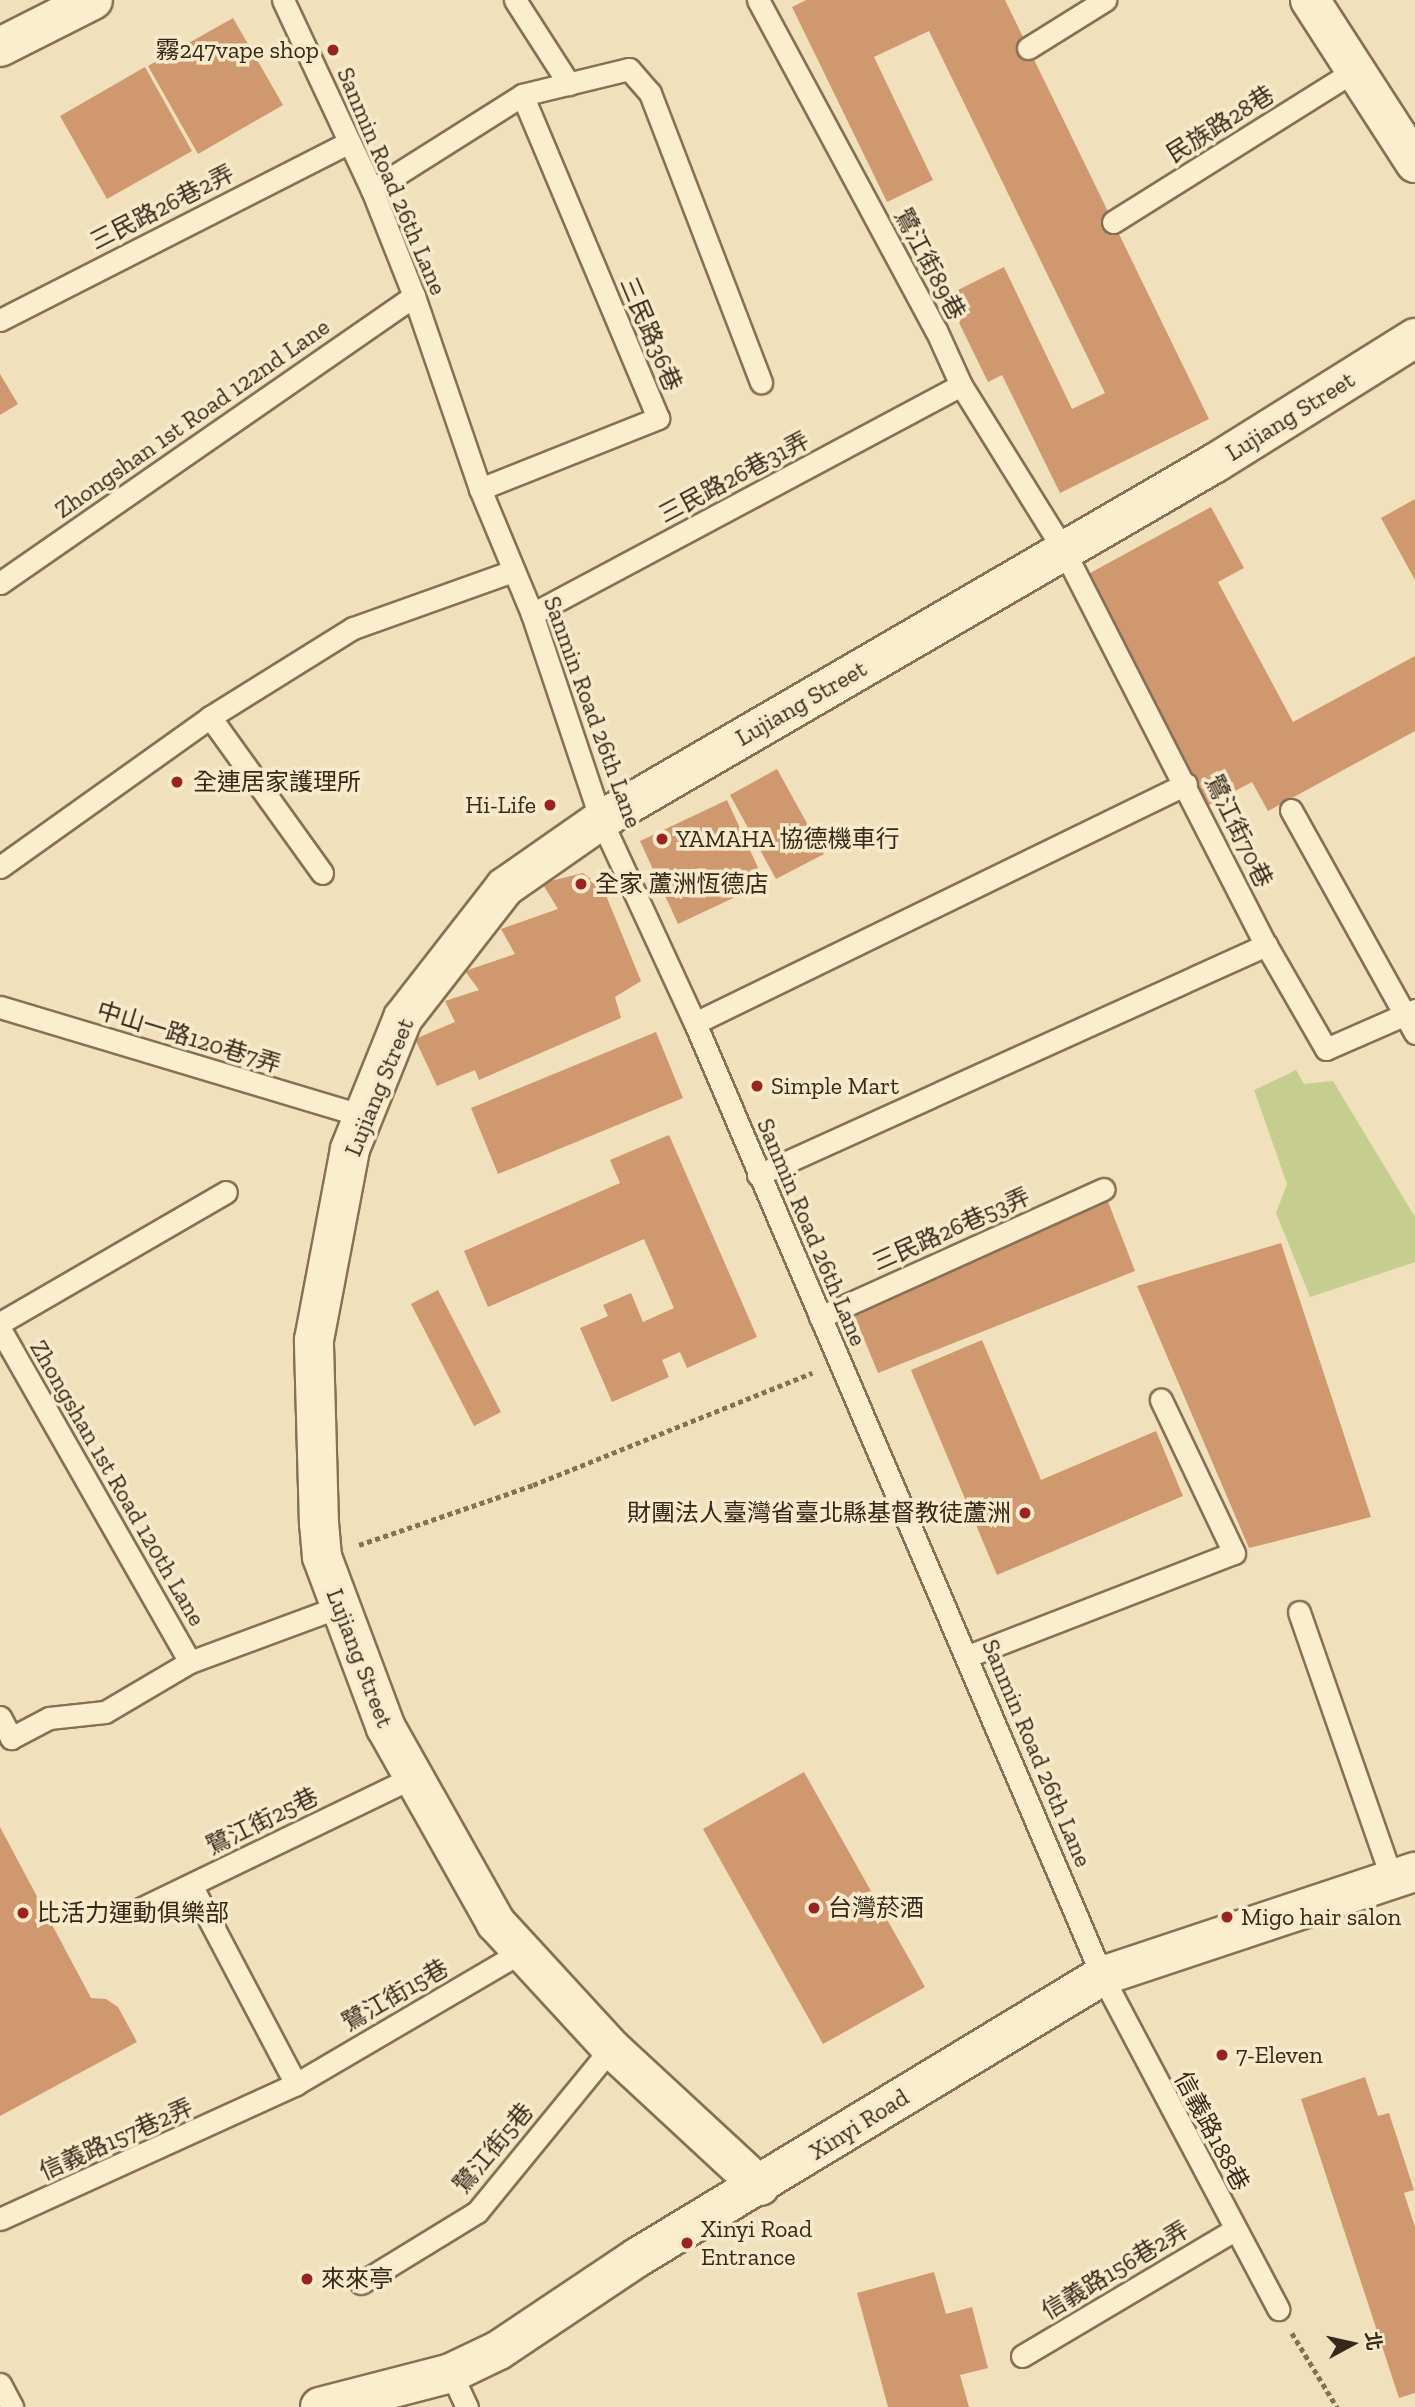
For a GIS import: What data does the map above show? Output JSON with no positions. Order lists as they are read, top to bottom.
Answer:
{
  "streets": {
    "street": ["Lujiang Street", "Xinyi Road"],
    "lane": [
      "民族路28巷",
      "Sanmin Road 26th Lane",
      "三民路26巷2弄",
      "鷺江街89巷",
      "三民路36巷",
      "Zhongshan 1st Road 122nd Lane",
      "三民路26巷31弄",
      "鷺江街70巷",
      "中山一路120巷7弄",
      "三民路26巷53弄",
      "Zhongshan 1st Road 120th Lane",
      "鷺江街25巷",
      "鷺江街15巷",
      "信義路188巷",
      "信義路157巷2弄",
      "鷺江街5巷",
      "信義路156巷2弄"
    ]
  },
  "crossings": [
    ["Sanmin Road 26th Lane", "三民路26巷2弄"],
    ["Sanmin Road 26th Lane", "三民路36巷"],
    ["Sanmin Road 26th Lane", "Lujiang Street"],
    ["Sanmin Road 26th Lane", "Zhongshan 1st Road 122nd Lane"],
    ["Sanmin Road 26th Lane", "三民路26巷31弄"],
    ["Sanmin Road 26th Lane", "三民路26巷53弄"],
    ["Sanmin Road 26th Lane", "Xinyi Road"],
    ["Sanmin Road 26th Lane", "信義路188巷"],
    ["鷺江街89巷", "Lujiang Street"],
    ["鷺江街89巷", "三民路26巷31弄"],
    ["鷺江街89巷", "鷺江街70巷"],
    ["Lujiang Street", "鷺江街70巷"],
    ["Lujiang Street", "中山一路120巷7弄"],
    ["Lujiang Street", "鷺江街25巷"],
    ["Lujiang Street", "鷺江街15巷"],
    ["Lujiang Street", "Xinyi Road"],
    ["Lujiang Street", "鷺江街5巷"],
    ["鷺江街15巷", "信義路157巷2弄"],
    ["Xinyi Road", "信義路188巷"],
    ["信義路188巷", "信義路156巷2弄"]
  ],
  "places": [
    "霧247vape shop",
    "全連居家護理所",
    "Hi-Life",
    "YAMAHA 協德機車行",
    "全家 蘆洲恆德店",
    "Simple Mart",
    "財團法人臺灣省臺北縣基督教徒蘆洲",
    "台灣菸酒",
    "比活力運動俱樂部",
    "Migo hair salon",
    "7-Eleven",
    "Xinyi Road Entrance",
    "來來亭"
  ],
  "north": "right"
}
